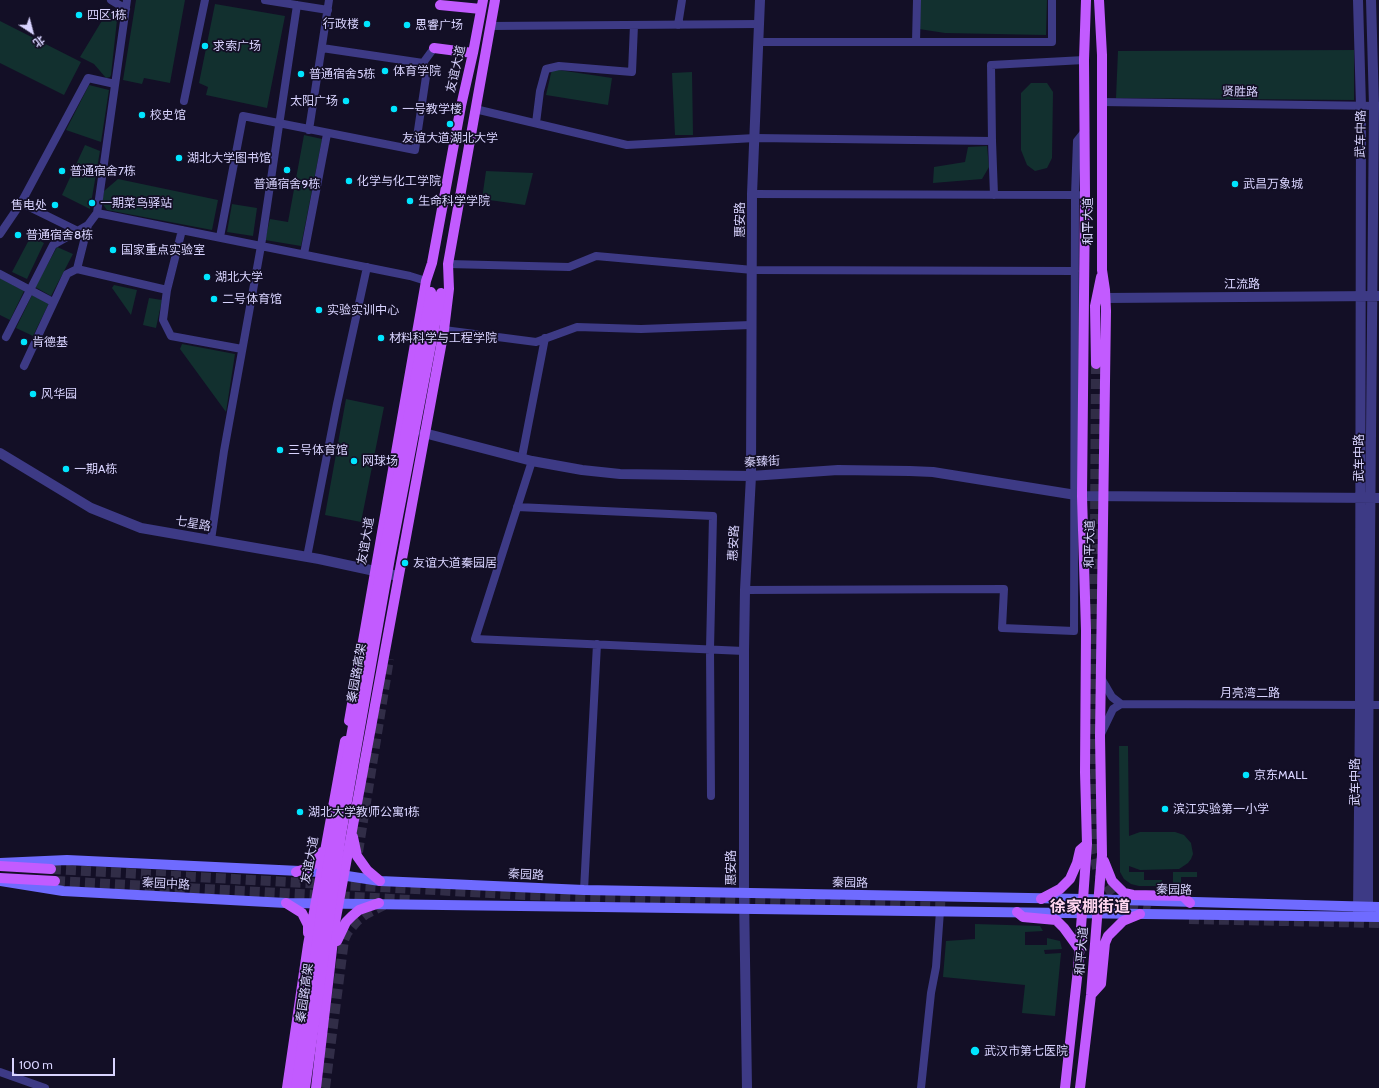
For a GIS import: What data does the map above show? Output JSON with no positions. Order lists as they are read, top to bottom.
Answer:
{
  "streets": {
    "main road": [
      "友谊大道",
      "和平大道",
      "秦园路高架",
      "秦园路",
      "秦园中路"
    ],
    "street": [
      "贤胜路",
      "武车中路",
      "惠安路",
      "江流路",
      "秦臻街",
      "七星路",
      "月亮湾二路"
    ]
  },
  "crossings": [
    ["友谊大道", "秦臻街"],
    ["友谊大道", "七星路"],
    ["友谊大道", "秦园路高架"],
    ["友谊大道", "秦园路"],
    ["友谊大道", "秦园中路"],
    ["贤胜路", "武车中路"],
    ["贤胜路", "和平大道"],
    ["武车中路", "江流路"],
    ["武车中路", "秦臻街"],
    ["武车中路", "月亮湾二路"],
    ["武车中路", "秦园路"],
    ["惠安路", "秦臻街"],
    ["惠安路", "秦园路"],
    ["和平大道", "江流路"],
    ["和平大道", "秦臻街"],
    ["和平大道", "秦园路"],
    ["秦园路", "秦园中路"]
  ],
  "districts": ["徐家棚街道"],
  "places": [
    "四区1栋",
    "行政楼",
    "思睿广场",
    "求索广场",
    "体育学院",
    "普通宿舍5栋",
    "太阳广场",
    "一号教学楼",
    "校史馆",
    "友谊大道湖北大学",
    "湖北大学图书馆",
    "普通宿舍9栋",
    "普通宿舍7栋",
    "化学与化工学院",
    "武昌万象城",
    "生命科学学院",
    "一期菜鸟驿站",
    "售电处",
    "普通宿舍8栋",
    "国家重点实验室",
    "湖北大学",
    "二号体育馆",
    "实验实训中心",
    "材料科学与工程学院",
    "肯德基",
    "风华园",
    "三号体育馆",
    "网球场",
    "一期A栋",
    "友谊大道秦园居",
    "京东MALL",
    "滨江实验第一小学",
    "湖北大学教师公寓1栋",
    "武汉市第七医院"
  ],
  "scale_bar": "100 m",
  "north": "bottom right"
}
